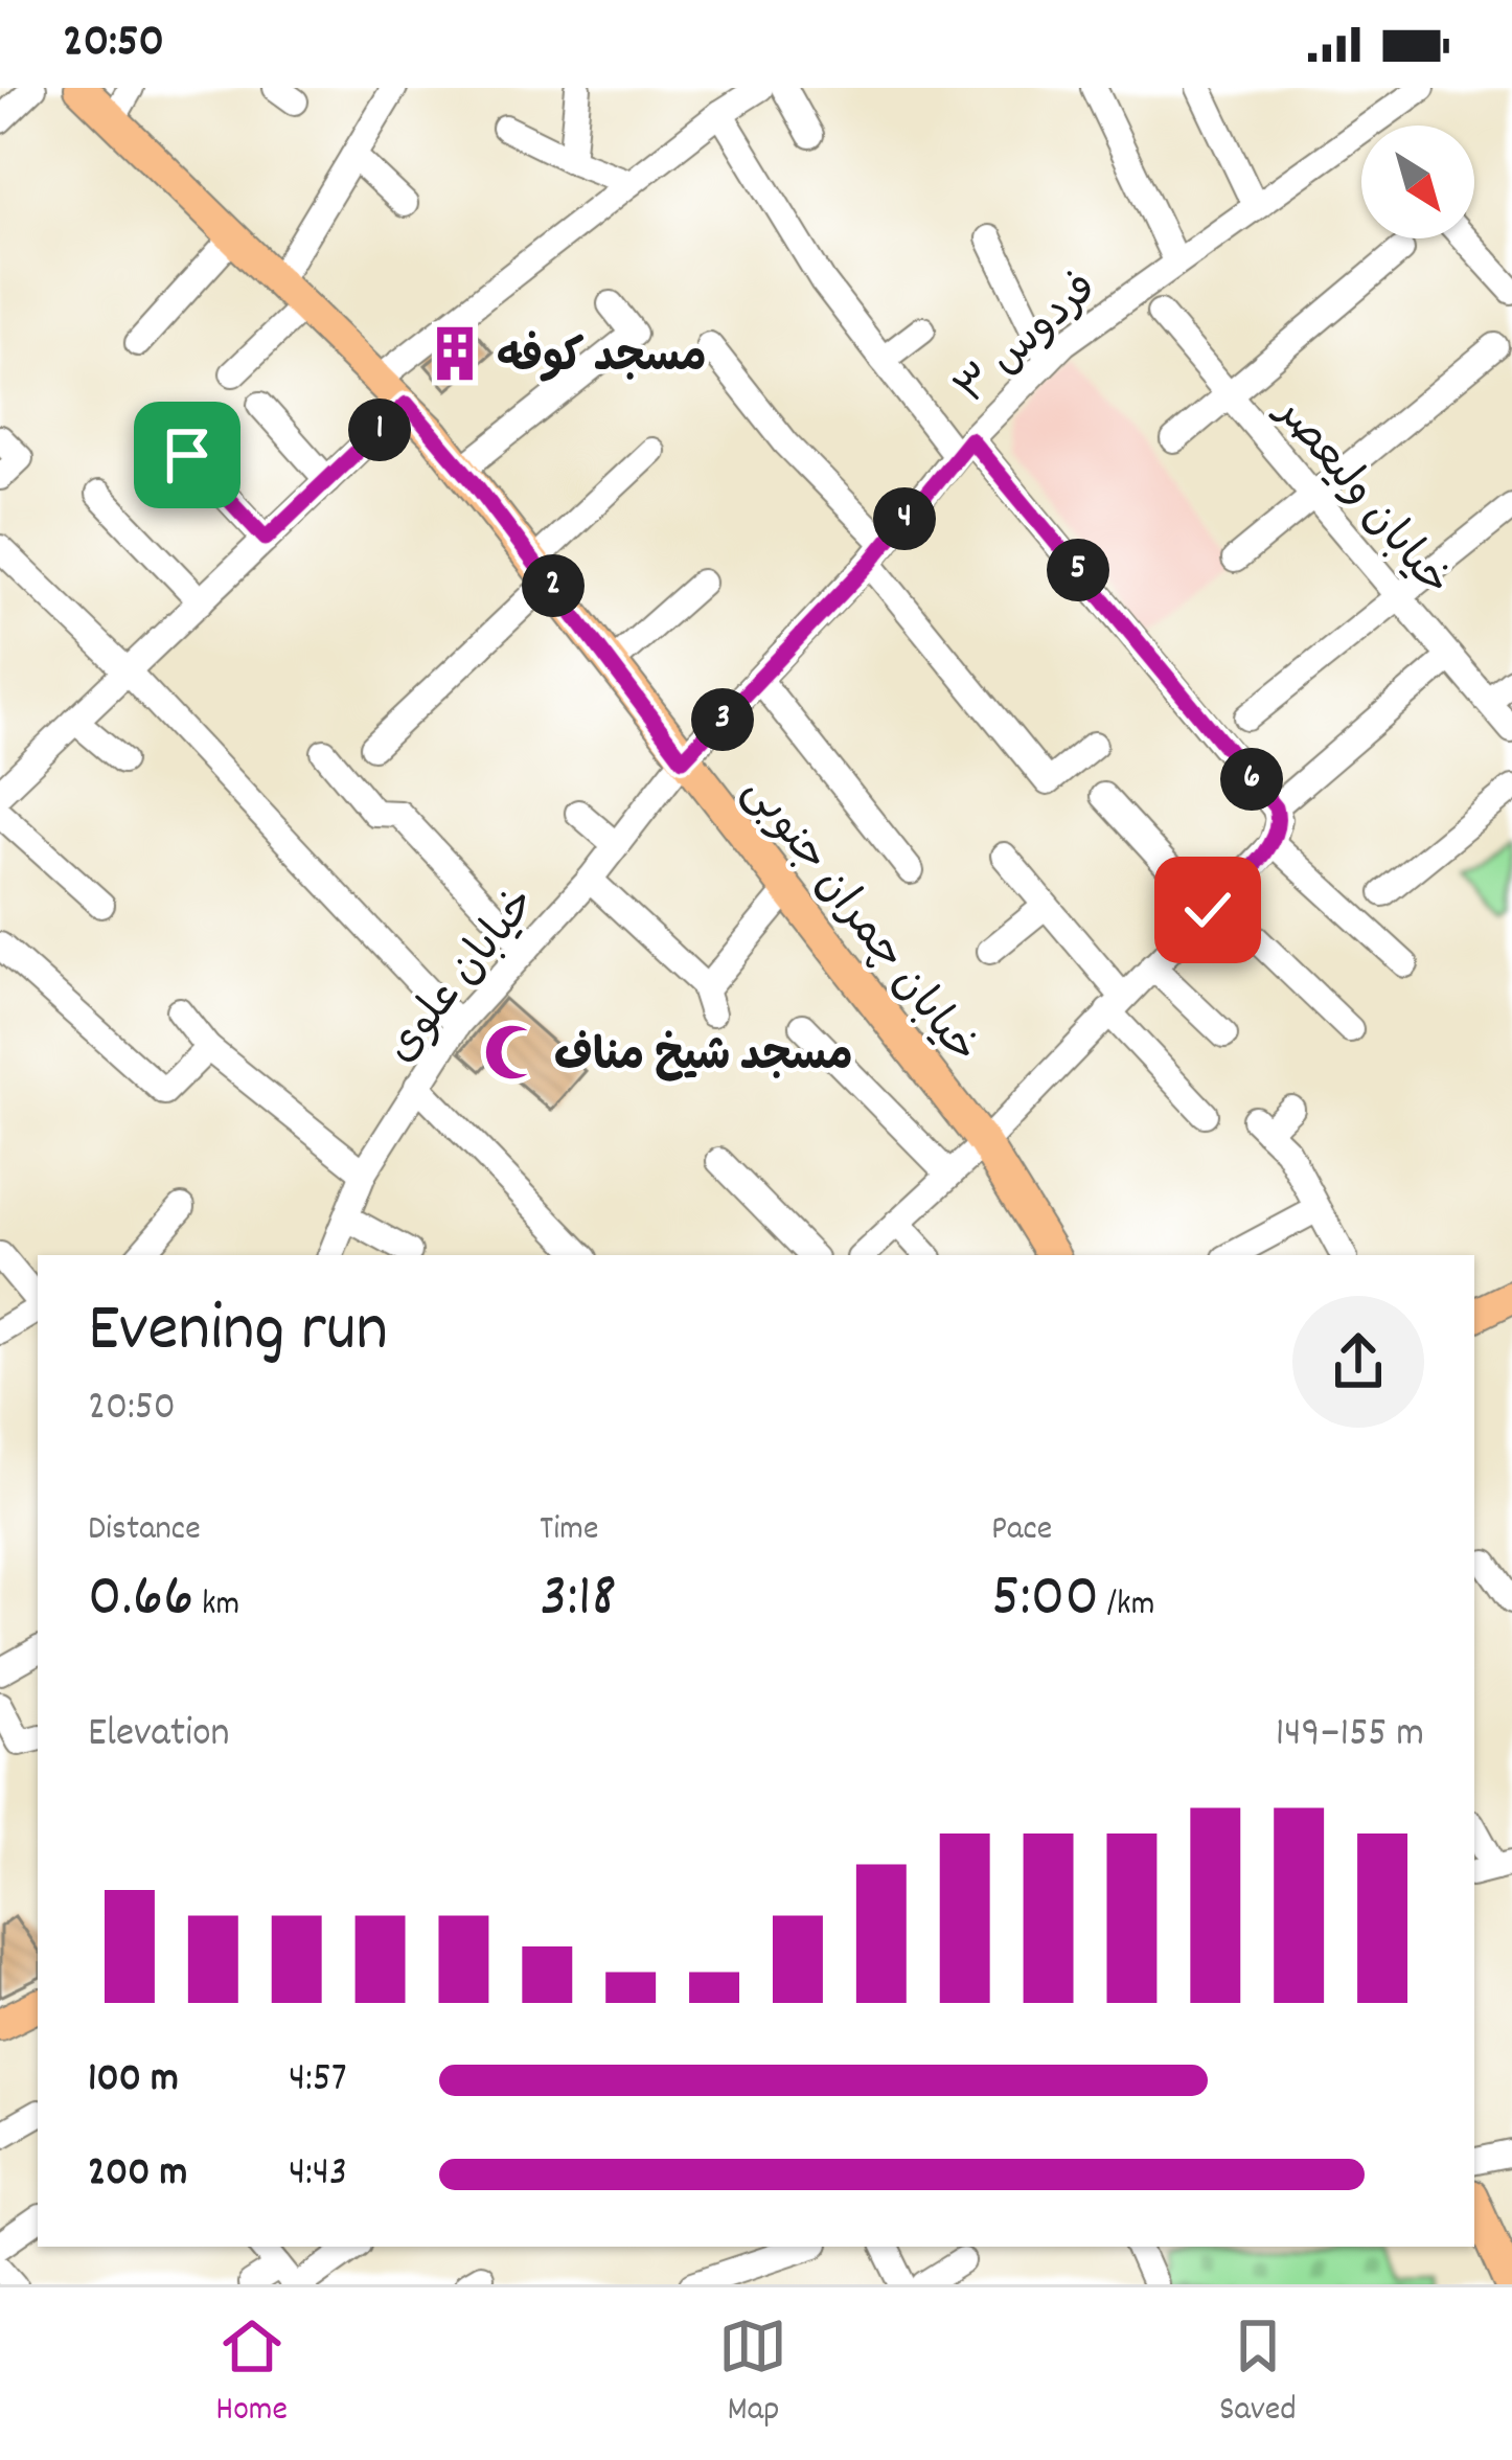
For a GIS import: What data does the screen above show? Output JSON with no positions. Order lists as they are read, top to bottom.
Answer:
{
  "streets": {
    "main road": ["خیابان چمران جنوبی"],
    "street": ["فردوس ۳", "خیابان ولیعصر", "خیابان علوی"]
  },
  "crossings": [
    ["فردوس ۳", "خیابان چمران جنوبی"],
    ["فردوس ۳", "خیابان علوی"],
    ["خیابان چمران جنوبی", "خیابان علوی"]
  ],
  "places": {
    "building": ["مسجد کوفه"],
    "mosque": ["مسجد شیخ مناف"]
  },
  "north": "bottom right",
  "page": {
    "status": "20:50",
    "pins": [
      "1",
      "4",
      "5",
      "2",
      "3",
      "6"
    ],
    "heading": ["Evening run", "20:50"],
    "stats": [
      ["Distance", "0.66 km"],
      ["Time", "3:18"],
      ["Pace", "5:00 /km"]
    ],
    "chart": ["Elevation", "149–155 m"],
    "list": [
      {
        "name": "100 m",
        "note": "4:57"
      },
      {
        "name": "200 m",
        "note": "4:43"
      }
    ],
    "tabs": ["Home", "Map", "Saved"]
  }
}
